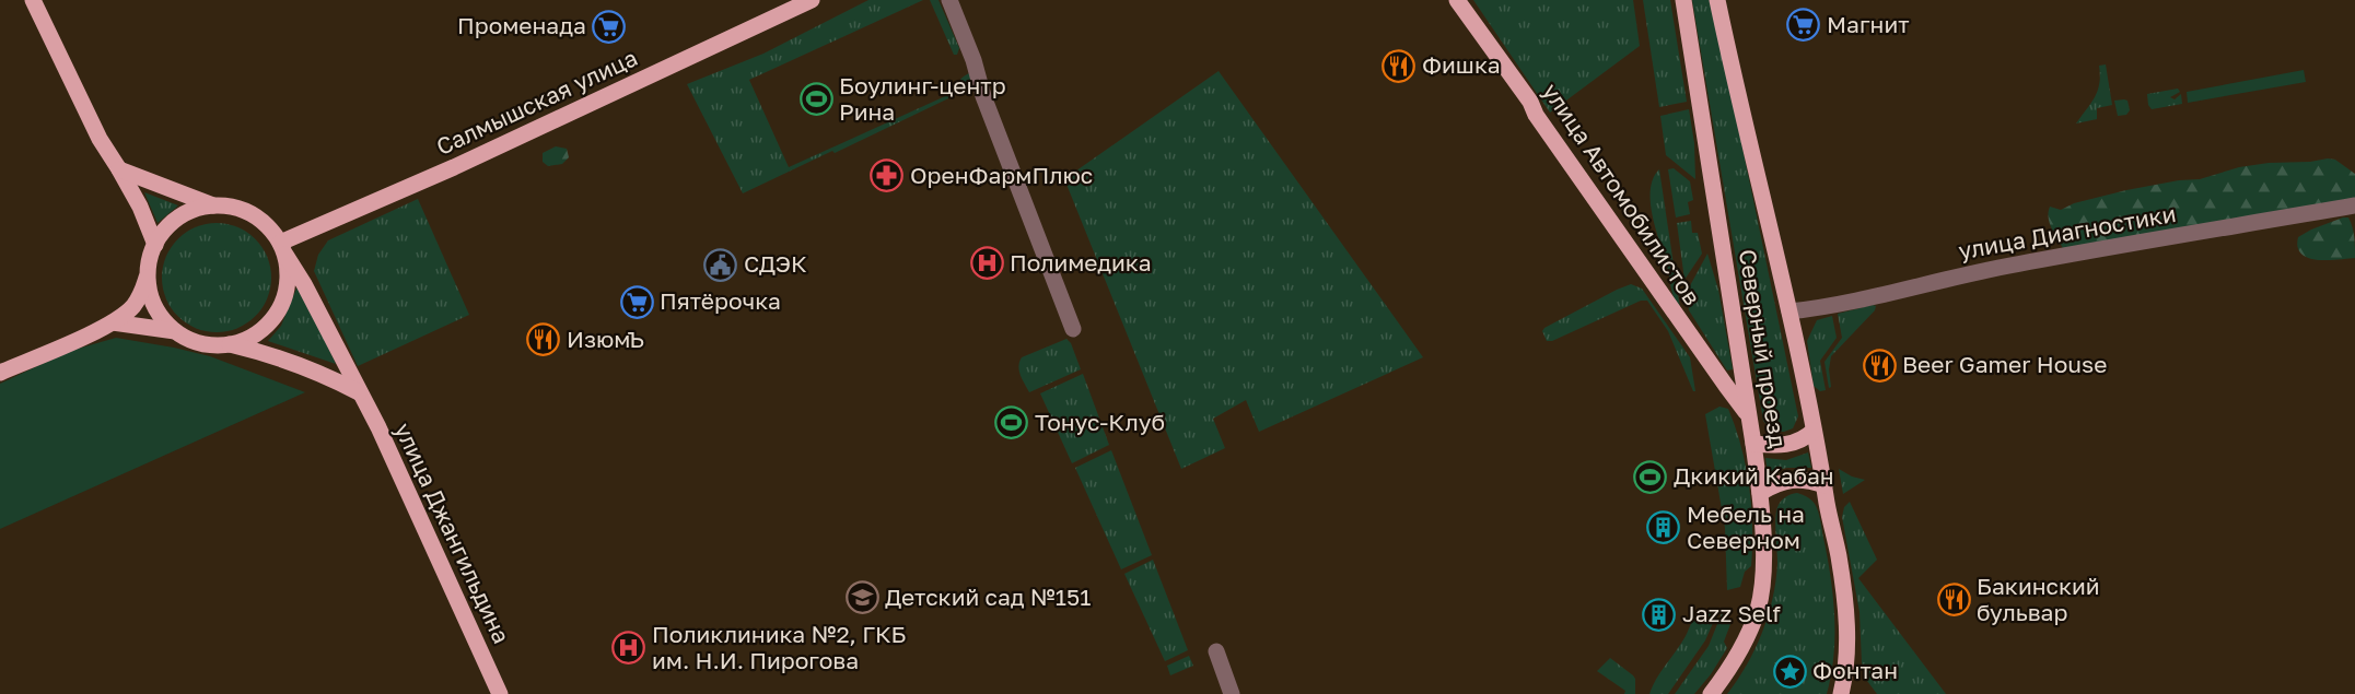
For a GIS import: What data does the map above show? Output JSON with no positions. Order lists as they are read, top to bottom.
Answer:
{
  "streets": {
    "main road": [
      "Салмышская улица",
      "улица Автомобилистов",
      "Северный проезд",
      "улица Джангильдина"
    ],
    "street": ["улица Диагностики"]
  },
  "crossings": [
    ["Салмышская улица", "улица Джангильдина"],
    ["улица Автомобилистов", "Северный проезд"],
    ["улица Диагностики", "Северный проезд"]
  ],
  "places": {
    "supermarket": ["Магнит", "Променада", "Пятёрочка"],
    "restaurant": [
      "Фишка",
      "ИзюмЪ",
      "Beer Gamer House",
      "Бакинский бульвар"
    ],
    "sports": ["Боулинг-центр Рина", "Тонус-Клуб", "Дкикий Кабан"],
    "pharmacy": ["ОренФармПлюс"],
    "hospital": ["Полимедика", "Поликлиника №2, ГКБ им. Н.И. Пирогова"],
    "public building": ["СДЭК"],
    "building": ["Мебель на Северном", "Jazz Self"],
    "school or university": ["Детский сад №151"],
    "place": ["Фонтан"]
  }
}
